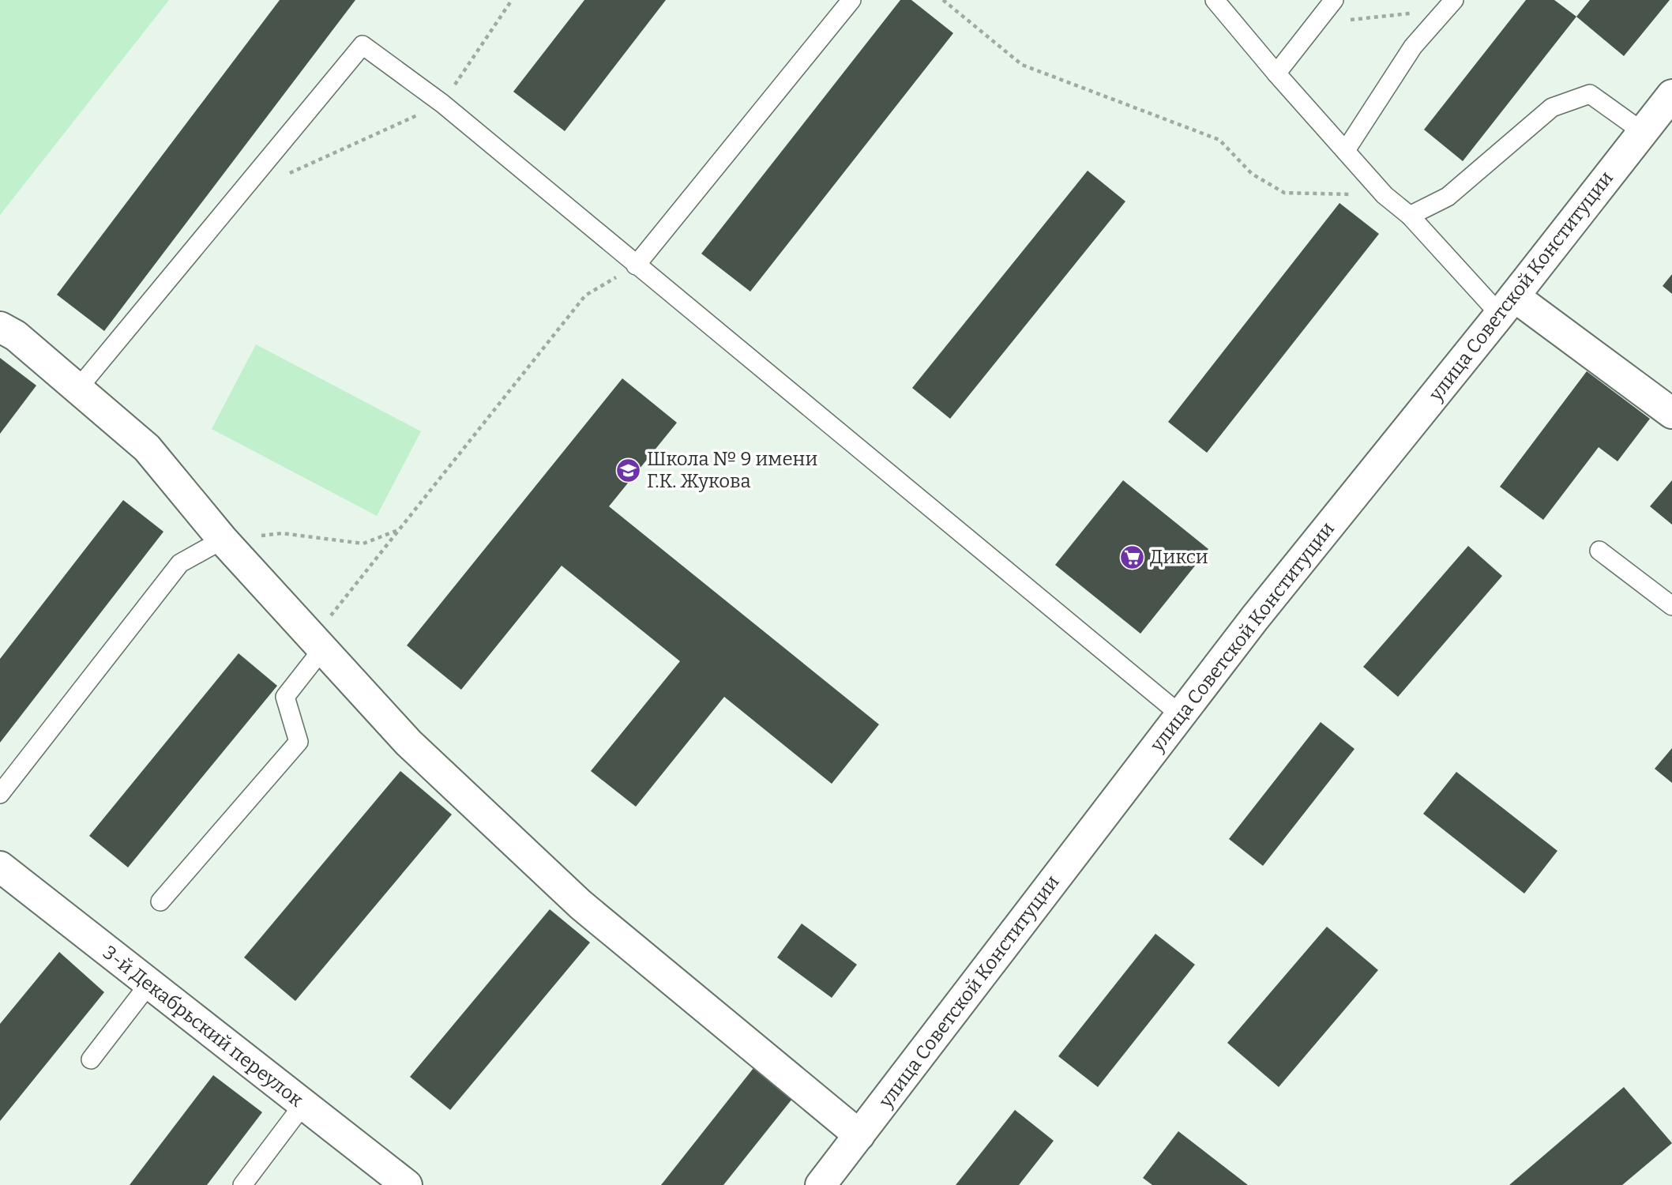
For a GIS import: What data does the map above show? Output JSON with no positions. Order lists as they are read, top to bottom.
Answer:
{
  "streets": {
    "street": ["улица Советской Конституции", "3-й Декабрьский переулок"]
  },
  "places": {
    "school or university": ["Школа № 9 имени Г.К. Жукова"],
    "supermarket": ["Дикси"]
  }
}
